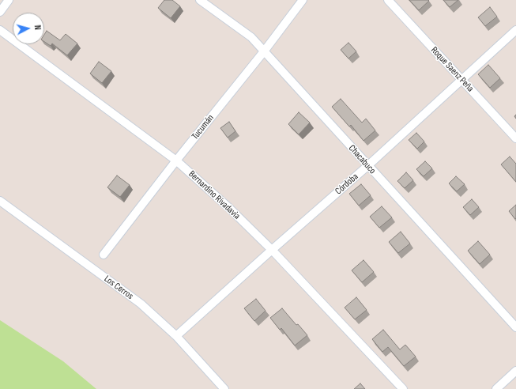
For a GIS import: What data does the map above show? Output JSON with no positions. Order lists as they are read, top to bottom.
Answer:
{
  "streets": {
    "street": [
      "Roque Saenz Peña",
      "Tucumán",
      "Chacabuco",
      "Córdoba",
      "Bernardino Rivadavia",
      "Los Cerros"
    ]
  },
  "crossings": [
    ["Roque Saenz Peña", "Córdoba"],
    ["Tucumán", "Chacabuco"],
    ["Tucumán", "Bernardino Rivadavia"],
    ["Chacabuco", "Córdoba"],
    ["Córdoba", "Bernardino Rivadavia"],
    ["Córdoba", "Los Cerros"]
  ],
  "north": "right"
}
